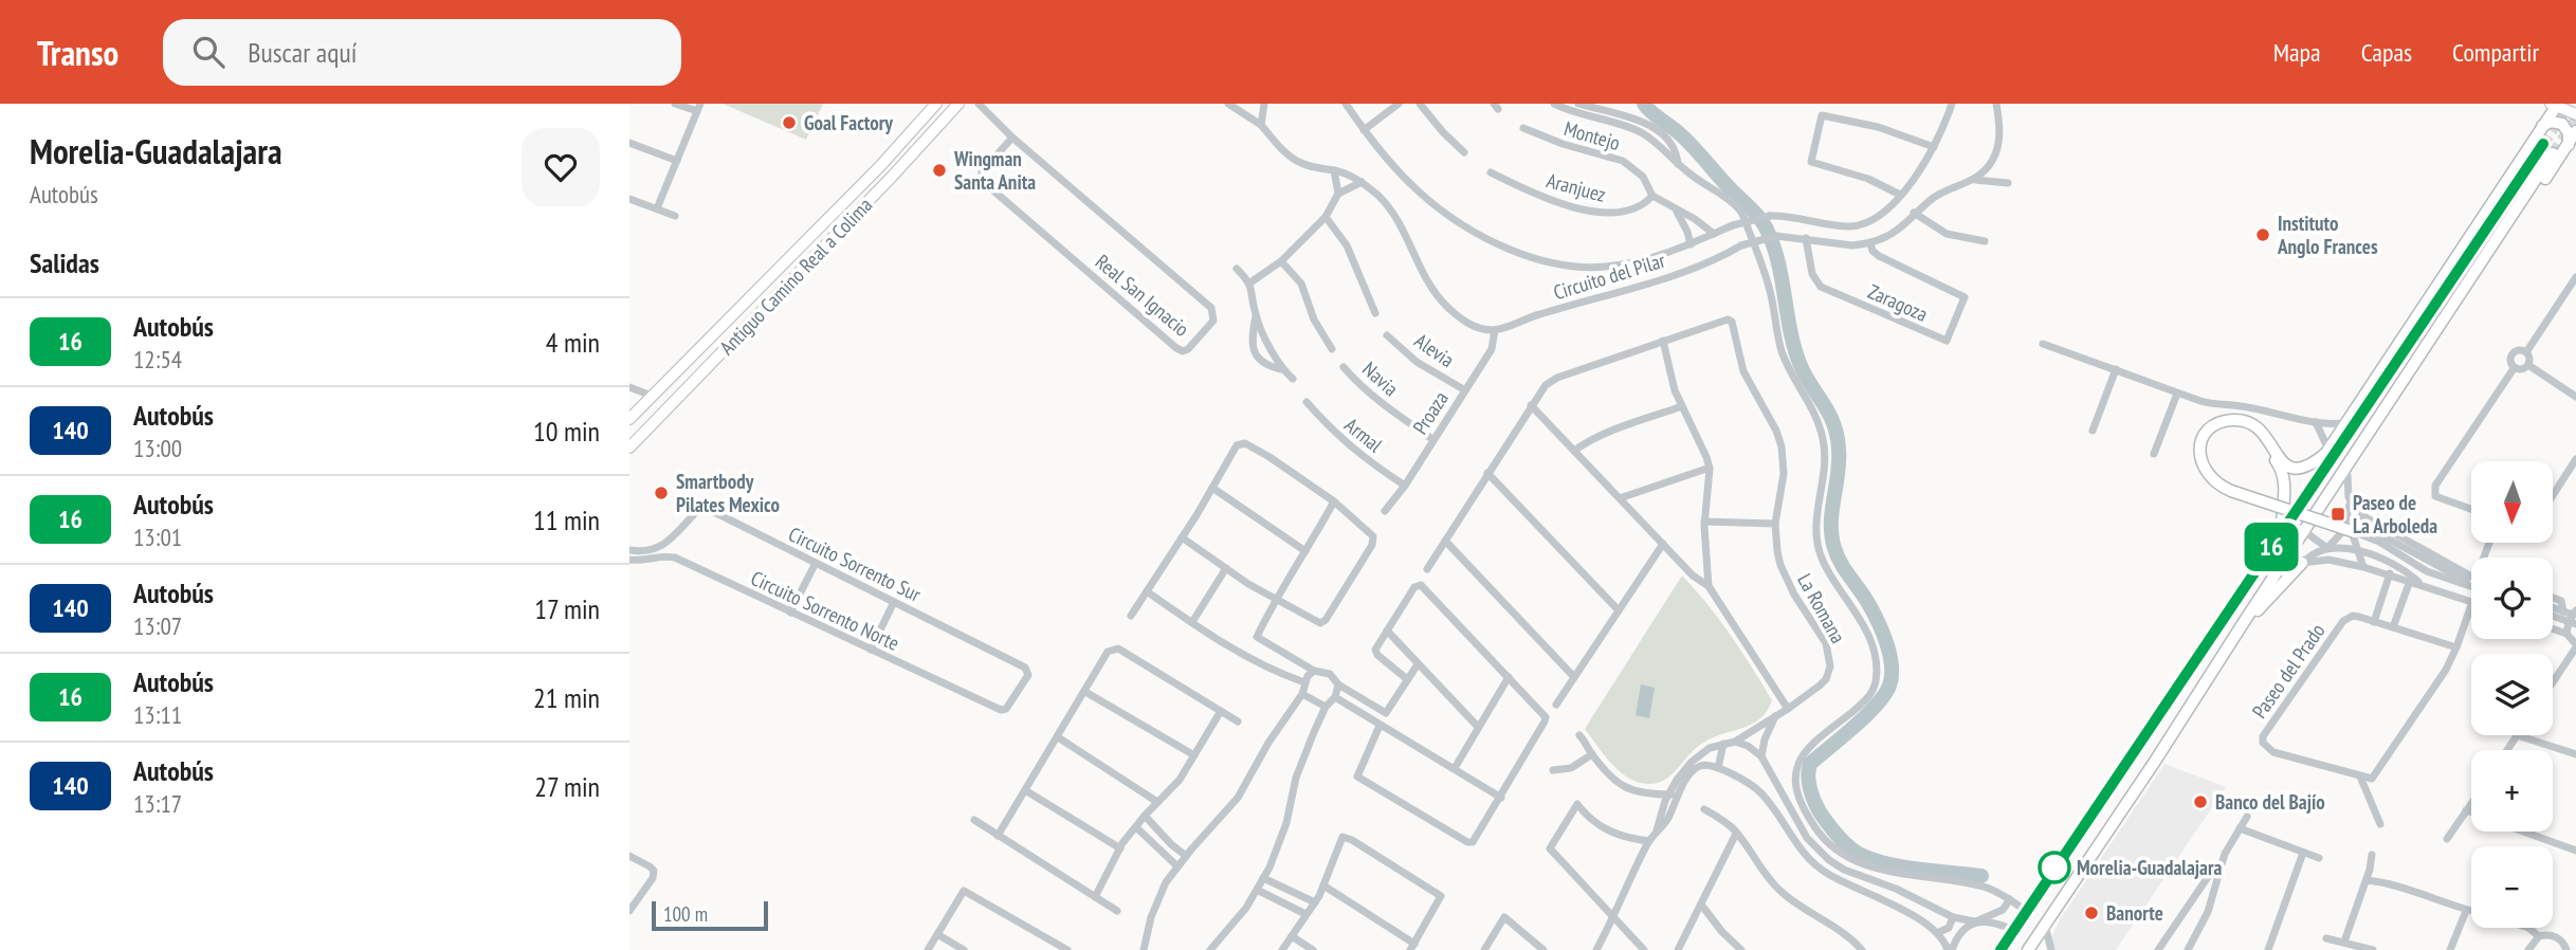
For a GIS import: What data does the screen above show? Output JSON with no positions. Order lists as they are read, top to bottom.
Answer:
{
  "streets": {
    "main road": ["Antiguo Camino Real a Colima"],
    "street": [
      "Montejo",
      "Aranjuez",
      "Circuito del Pilar",
      "Real San Ignacio",
      "Zaragoza",
      "Alevia",
      "Navia",
      "Proaza",
      "Armal",
      "Circuito Sorrento Sur",
      "La Romana",
      "Circuito Sorrento Norte",
      "Paseo del Prado"
    ]
  },
  "crossings": [
    ["Montejo", "Aranjuez"],
    ["Montejo", "Circuito del Pilar"],
    ["Circuito del Pilar", "Zaragoza"],
    ["Circuito del Pilar", "Proaza"],
    ["Alevia", "Proaza"],
    ["Navia", "Proaza"],
    ["Proaza", "Armal"],
    ["Circuito Sorrento Sur", "Circuito Sorrento Norte"]
  ],
  "places": {
    "other": [
      "Goal Factory",
      "Wingman Santa Anita",
      "Instituto Anglo Frances",
      "Smartbody Pilates Mexico",
      "Banco del Bajío",
      "Morelia-Guadalajara",
      "Banorte"
    ],
    "transit": ["Paseo de La Arboleda"]
  },
  "lines": ["bus line 16"],
  "scale_bar": "100 m",
  "north": "bottom",
  "page": {
    "header": "Transo",
    "search": "Buscar aquí",
    "nav": ["Mapa", "Capas", "Compartir"],
    "heading": [
      ["Morelia-Guadalajara", "Autobús"],
      "Salidas"
    ],
    "on_map": "16",
    "list": [
      {
        "mark": "16",
        "name": "Autobús",
        "note": "12:54",
        "value": "4 min"
      },
      {
        "mark": "140",
        "name": "Autobús",
        "note": "13:00",
        "value": "10 min"
      },
      {
        "mark": "16",
        "name": "Autobús",
        "note": "13:01",
        "value": "11 min"
      },
      {
        "mark": "140",
        "name": "Autobús",
        "note": "13:07",
        "value": "17 min"
      },
      {
        "mark": "16",
        "name": "Autobús",
        "note": "13:11",
        "value": "21 min"
      },
      {
        "mark": "140",
        "name": "Autobús",
        "note": "13:17",
        "value": "27 min"
      }
    ],
    "map_buttons": ["+", "−"],
    "scale": "100 m"
  }
}
